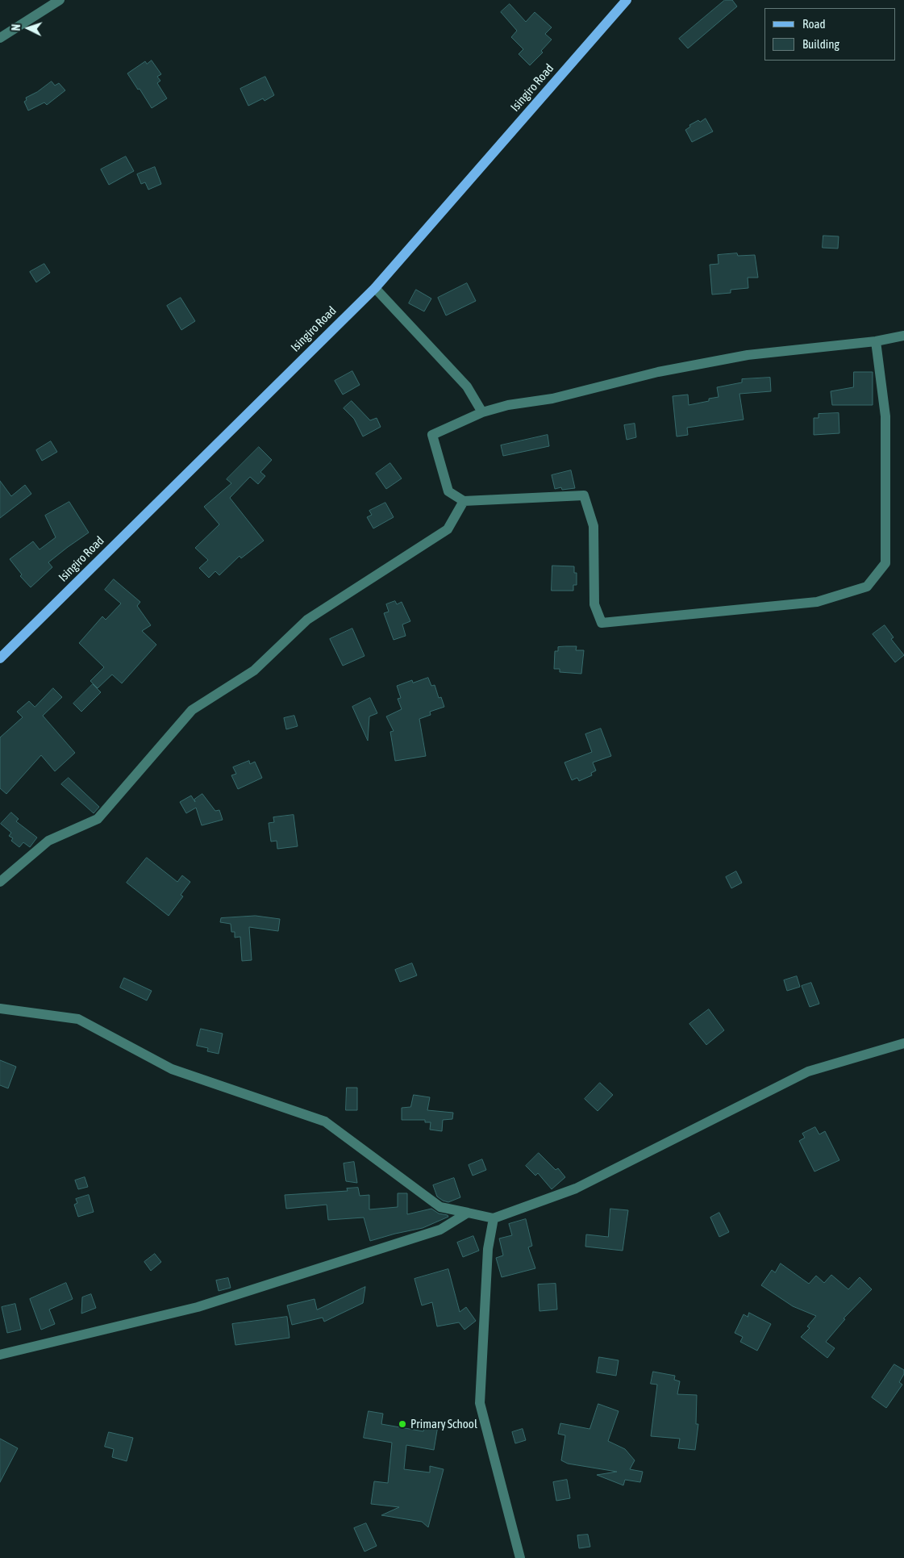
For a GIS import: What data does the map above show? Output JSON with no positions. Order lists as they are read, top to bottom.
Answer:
{
  "streets": {
    "main road": ["Isingiro Road"]
  },
  "places": ["Primary School"],
  "legend": ["Road", "Building"],
  "north": "left"
}
